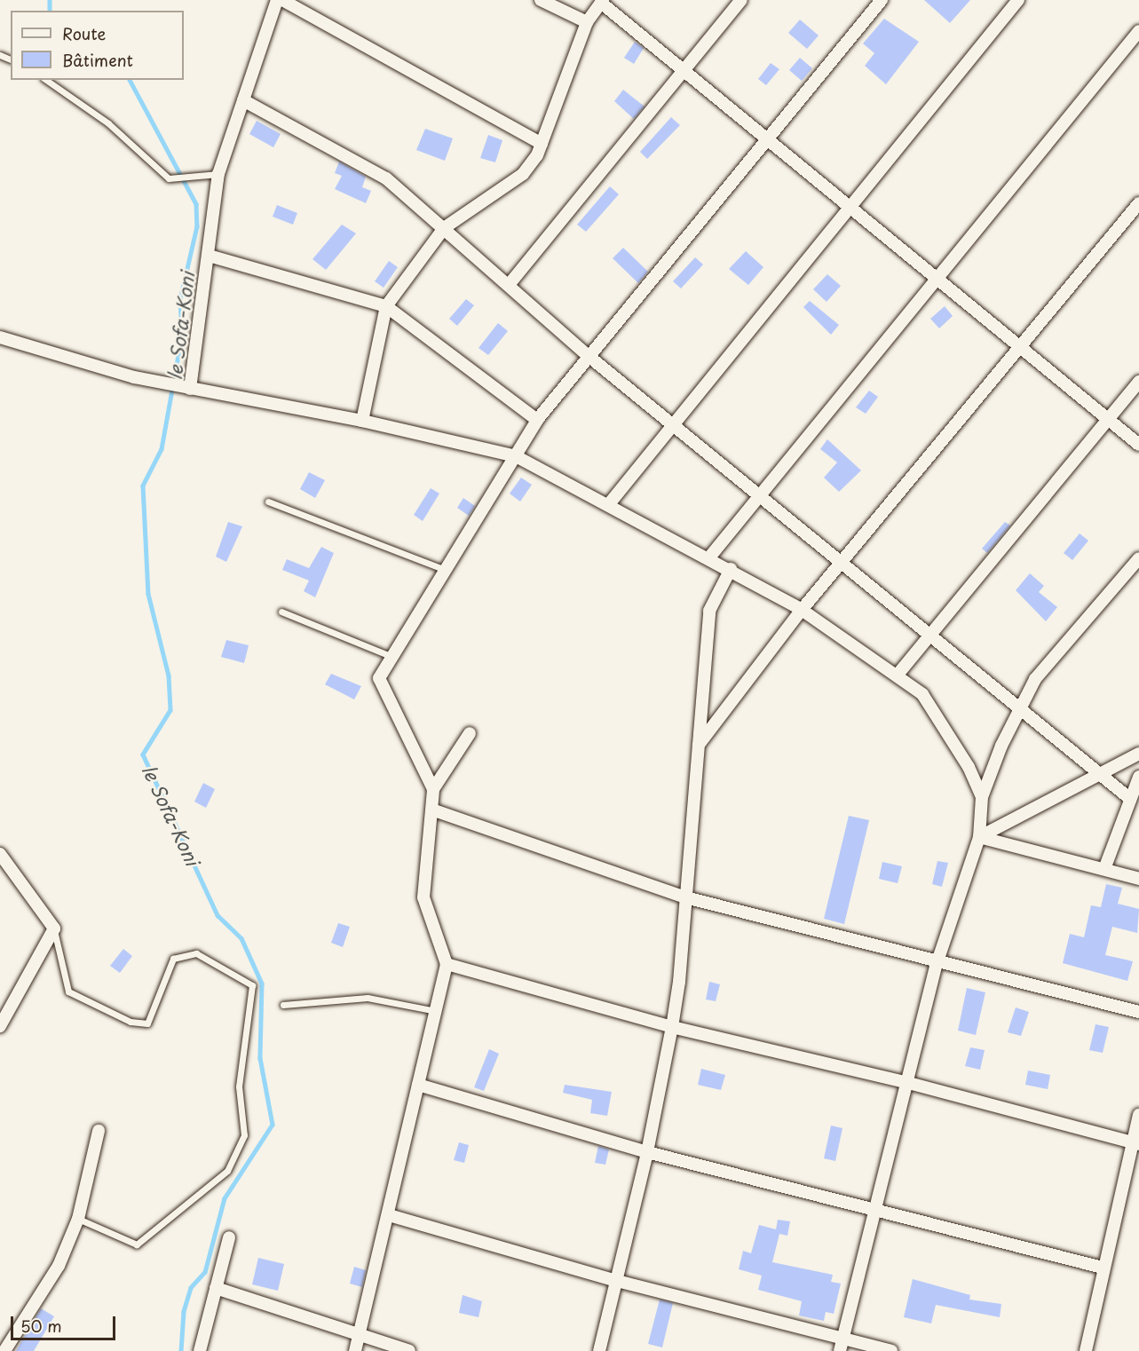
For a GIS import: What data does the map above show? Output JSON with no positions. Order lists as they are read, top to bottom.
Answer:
{
  "water": ["le Sofa-Koni"],
  "legend": ["Route", "Bâtiment"],
  "scale_bar": "50 m"
}
